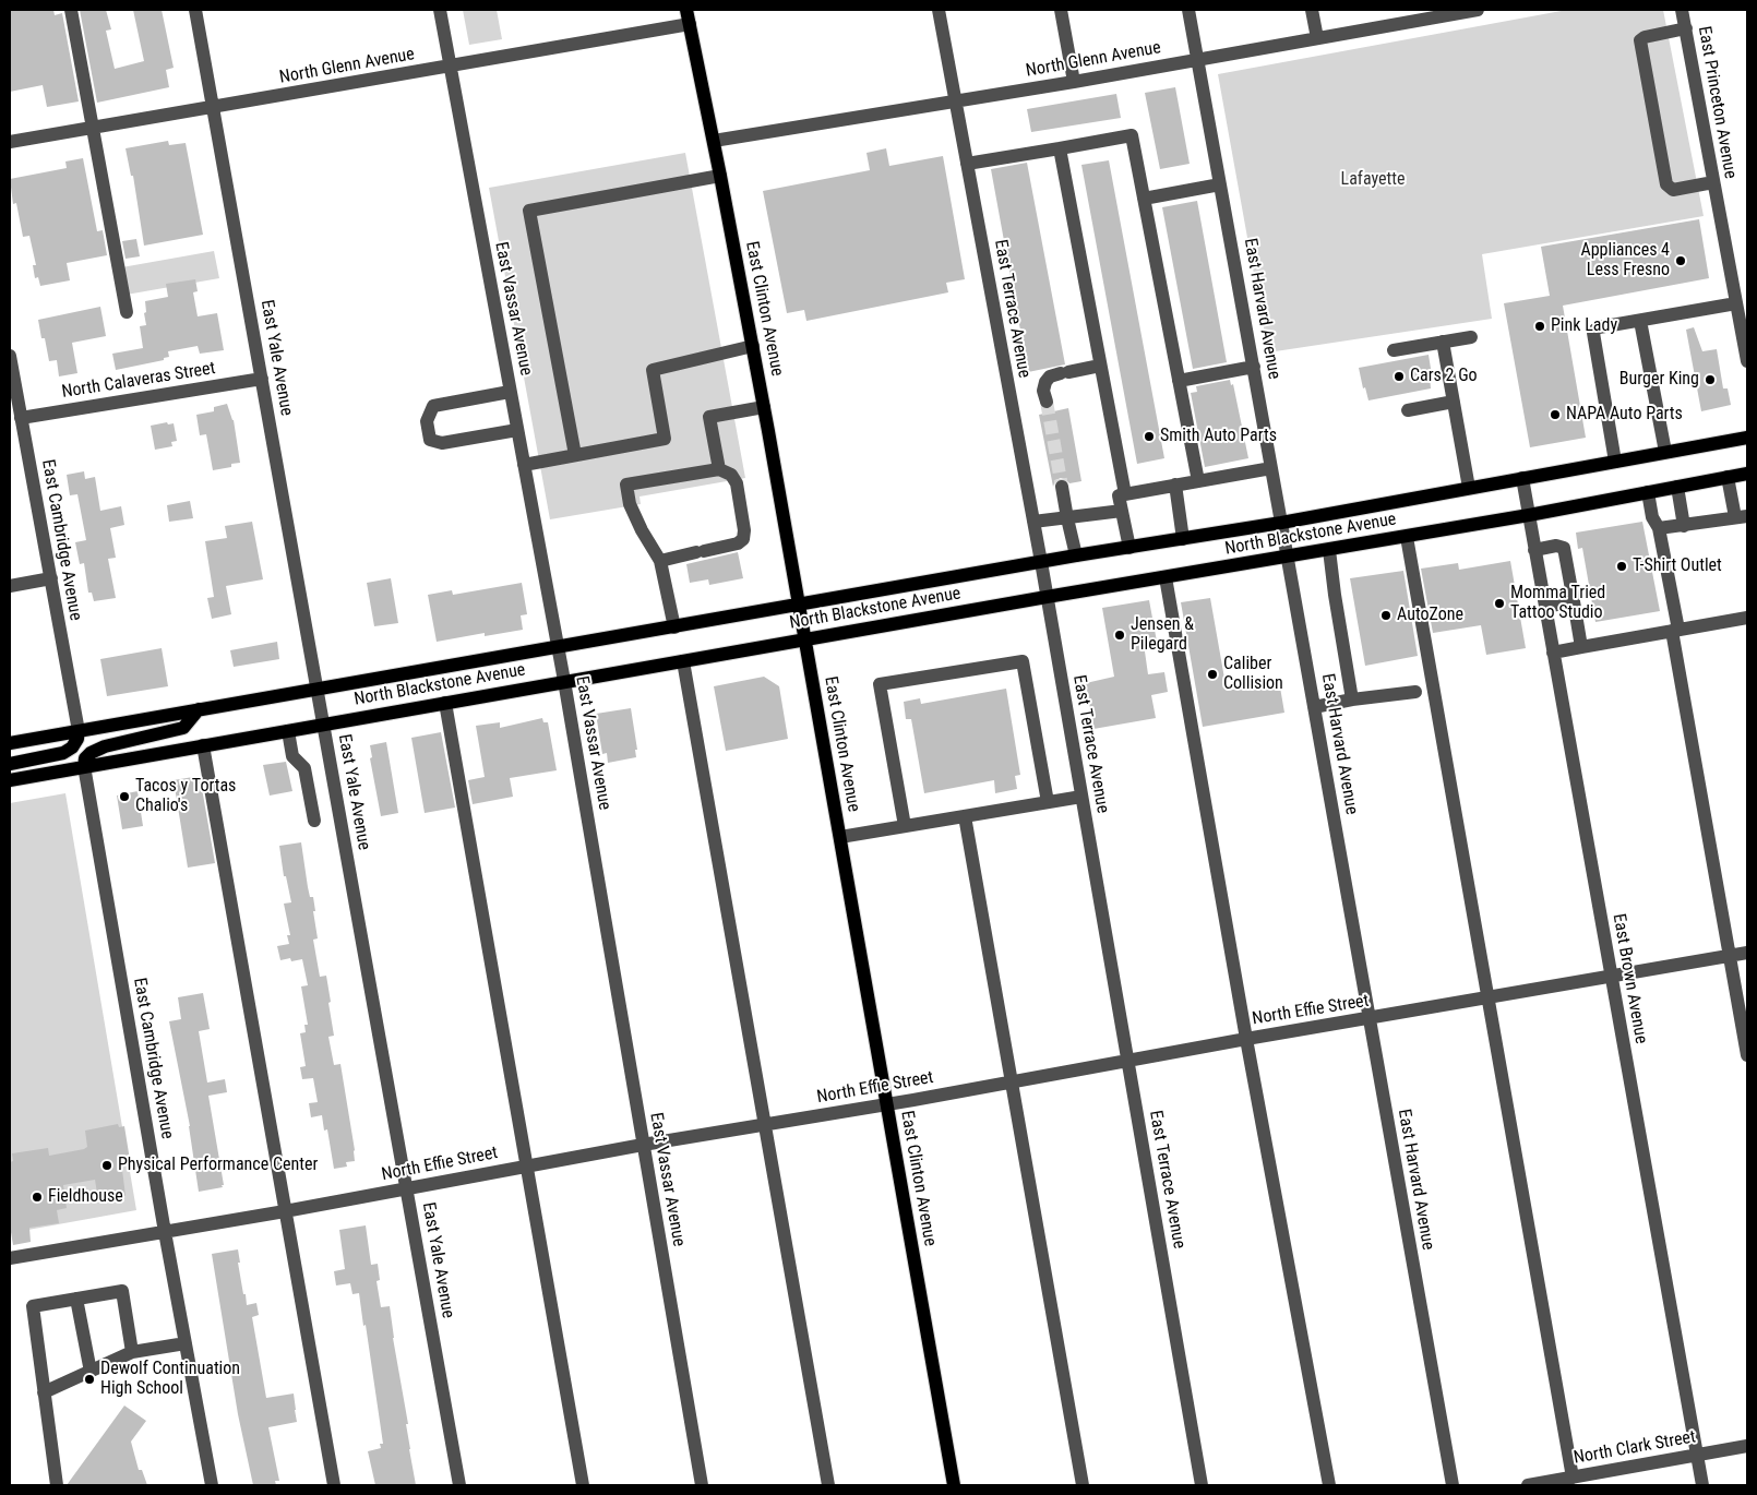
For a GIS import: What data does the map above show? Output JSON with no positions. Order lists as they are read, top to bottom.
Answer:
{
  "streets": {
    "main road": ["East Clinton Avenue", "North Blackstone Avenue"],
    "street": [
      "North Glenn Avenue",
      "East Princeton Avenue",
      "East Vassar Avenue",
      "East Terrace Avenue",
      "East Harvard Avenue",
      "East Yale Avenue",
      "North Calaveras Street",
      "East Cambridge Avenue",
      "East Brown Avenue",
      "North Effie Street",
      "North Clark Street"
    ]
  },
  "crossings": [
    ["North Glenn Avenue", "East Vassar Avenue"],
    ["North Glenn Avenue", "East Clinton Avenue"],
    ["North Glenn Avenue", "East Terrace Avenue"],
    ["North Glenn Avenue", "East Harvard Avenue"],
    ["North Glenn Avenue", "East Yale Avenue"],
    ["East Vassar Avenue", "North Blackstone Avenue"],
    ["East Vassar Avenue", "North Effie Street"],
    ["East Clinton Avenue", "North Blackstone Avenue"],
    ["East Clinton Avenue", "North Effie Street"],
    ["East Terrace Avenue", "North Blackstone Avenue"],
    ["East Terrace Avenue", "North Effie Street"],
    ["East Harvard Avenue", "North Blackstone Avenue"],
    ["East Harvard Avenue", "North Effie Street"],
    ["East Yale Avenue", "North Calaveras Street"],
    ["East Yale Avenue", "North Blackstone Avenue"],
    ["East Yale Avenue", "North Effie Street"],
    ["North Calaveras Street", "East Cambridge Avenue"],
    ["North Blackstone Avenue", "East Cambridge Avenue"],
    ["North Blackstone Avenue", "East Brown Avenue"],
    ["East Cambridge Avenue", "North Effie Street"],
    ["East Brown Avenue", "North Effie Street"],
    ["East Brown Avenue", "North Clark Street"]
  ],
  "parks": ["Lafayette"],
  "places": [
    "Appliances 4 Less Fresno",
    "Pink Lady",
    "Cars 2 Go",
    "Burger King",
    "NAPA Auto Parts",
    "Smith Auto Parts",
    "T-Shirt Outlet",
    "Momma Tried Tattoo Studio",
    "AutoZone",
    "Jensen & Pilegard",
    "Caliber Collision",
    "Tacos y Tortas Chalio's",
    "Physical Performance Center",
    "Fieldhouse",
    "Dewolf Continuation High School"
  ]
}
